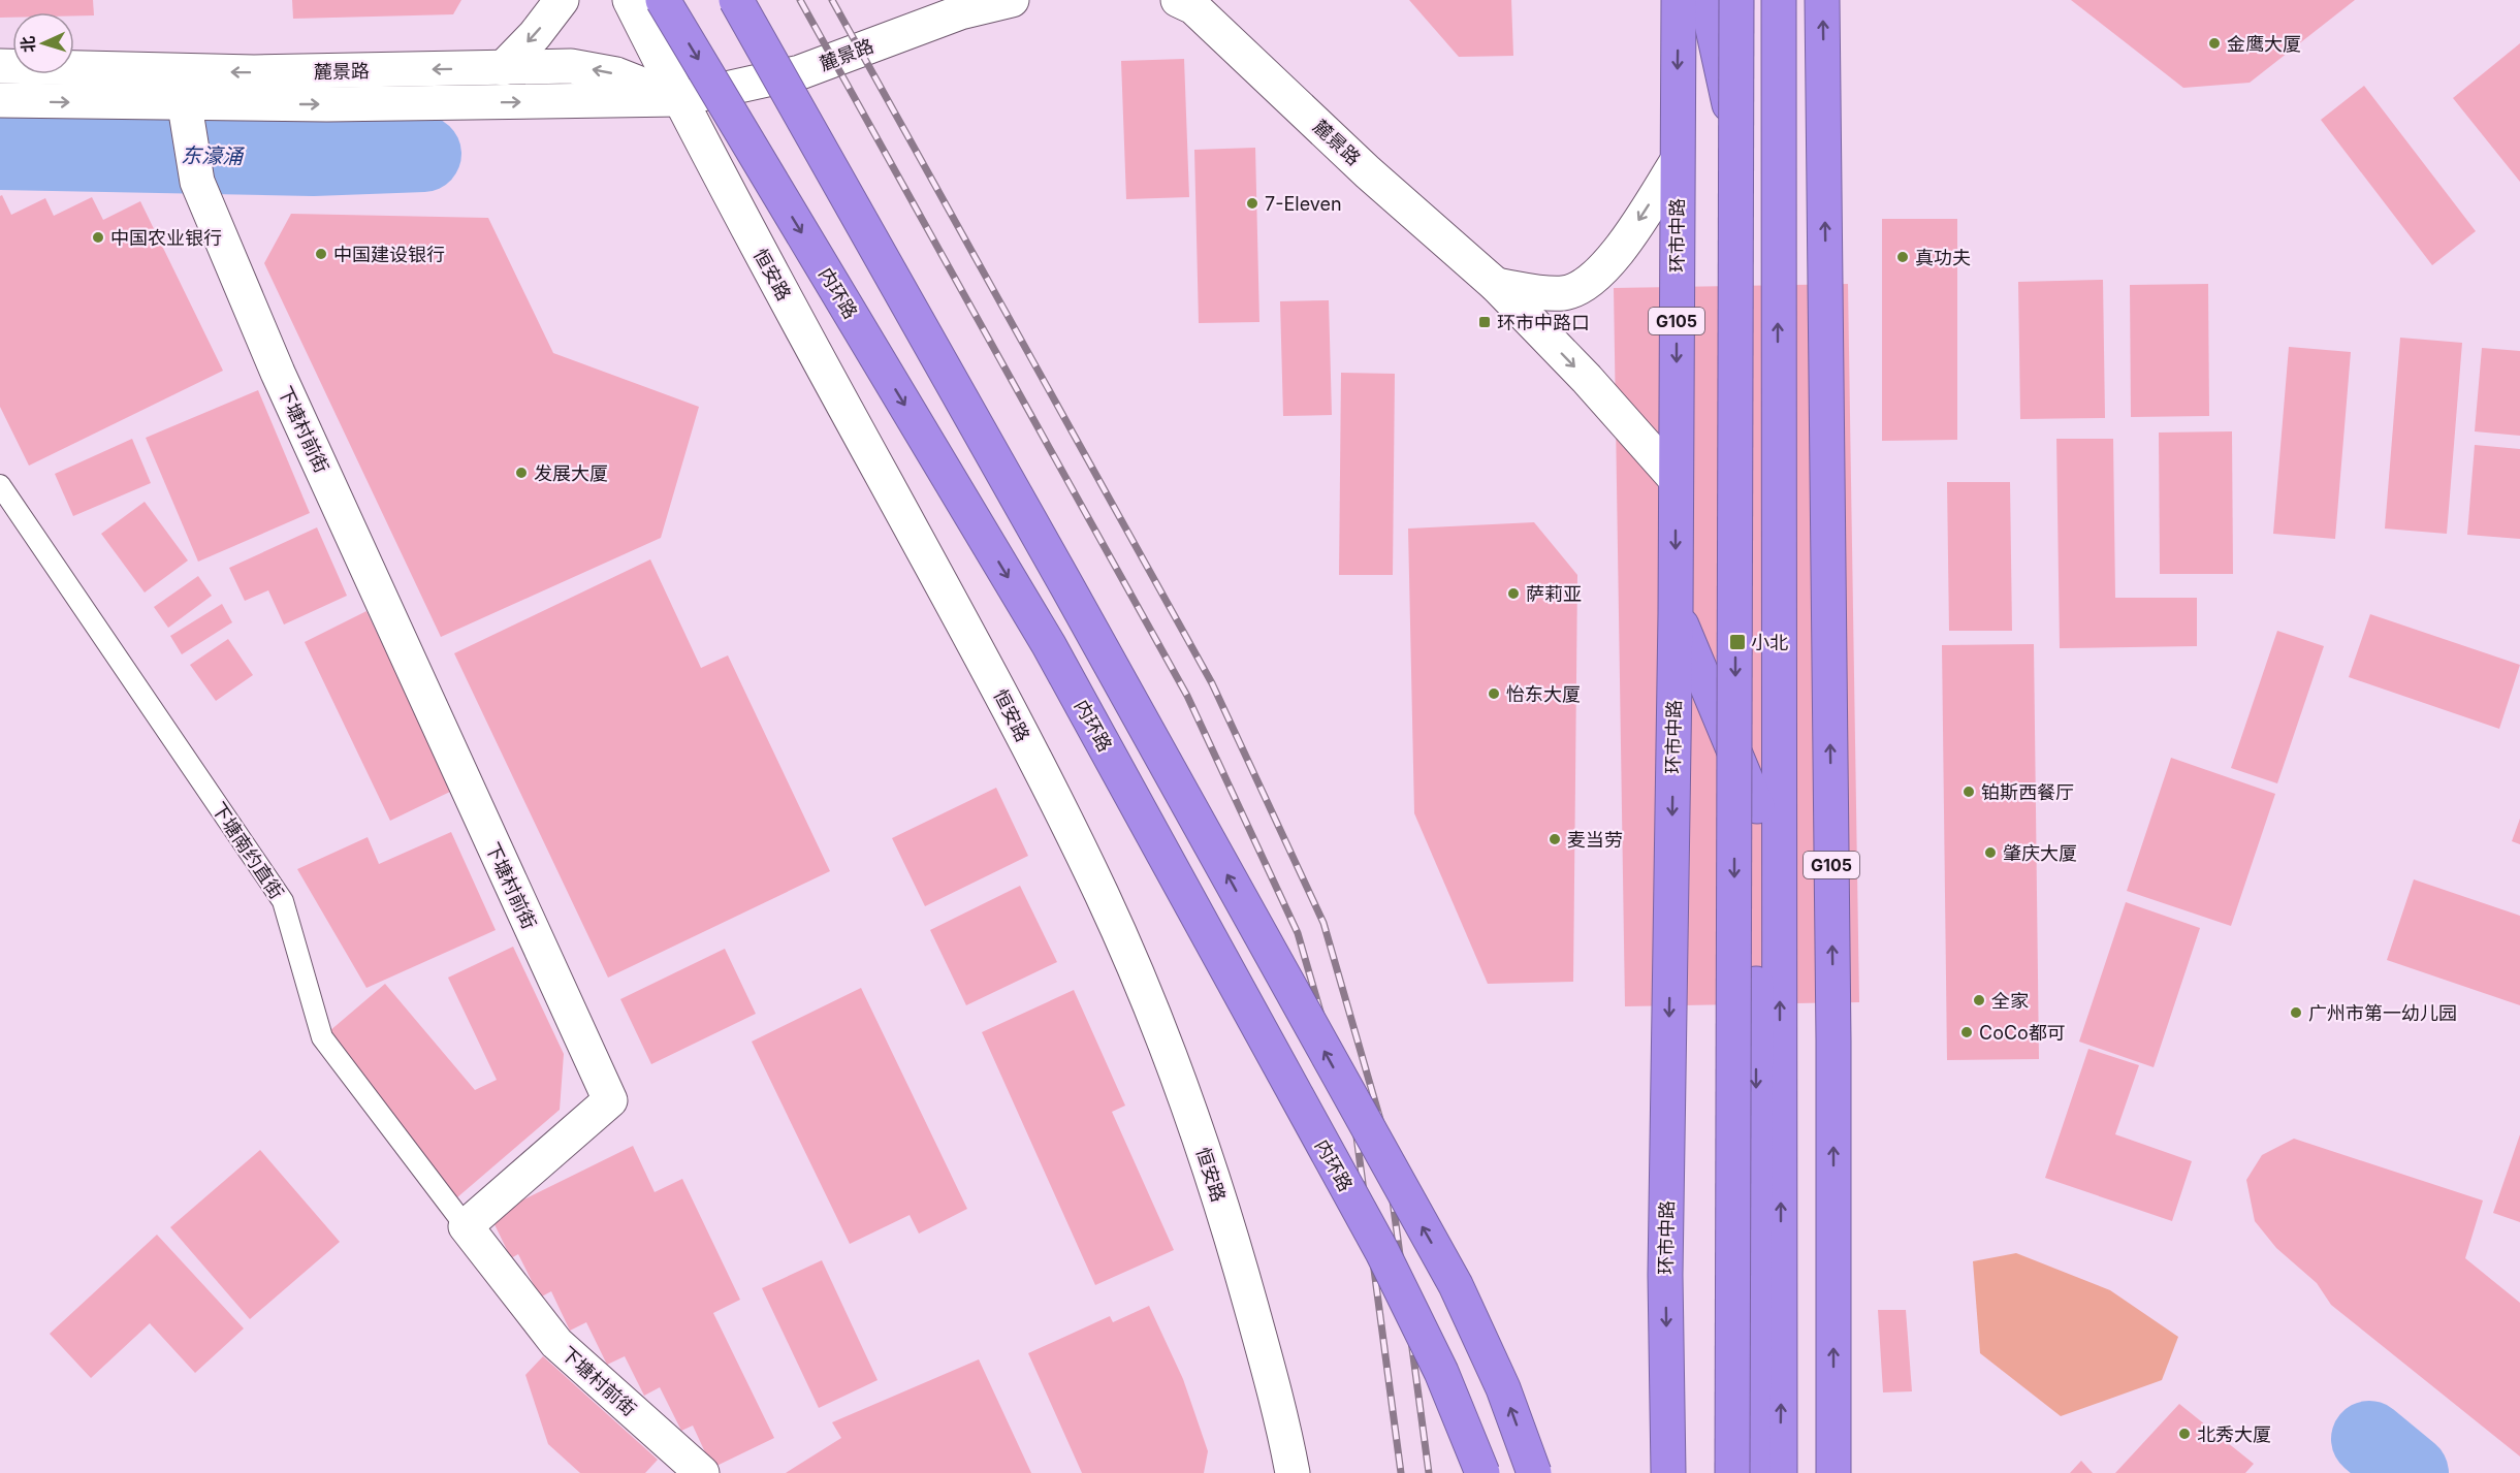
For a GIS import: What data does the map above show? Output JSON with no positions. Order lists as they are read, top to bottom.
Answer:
{
  "streets": {
    "highway": ["环市中路", "内环路", "G105"],
    "street": ["麓景路", "恒安路", "下塘村前街"],
    "lane": ["下塘南约直街"]
  },
  "crossings": [
    ["麓景路", "环市中路"],
    ["麓景路", "恒安路"],
    ["麓景路", "下塘村前街"],
    ["下塘村前街", "下塘南约直街"]
  ],
  "water": ["东濠涌"],
  "places": {
    "other": [
      "金鹰大厦",
      "7-Eleven",
      "中国农业银行",
      "中国建设银行",
      "真功夫",
      "发展大厦",
      "萨莉亚",
      "怡东大厦",
      "铂斯西餐厅",
      "麦当劳",
      "肇庆大厦",
      "全家",
      "广州市第一幼儿园",
      "CoCo都可",
      "北秀大厦"
    ],
    "transit": ["环市中路口", "小北"]
  },
  "north": "left"
}
